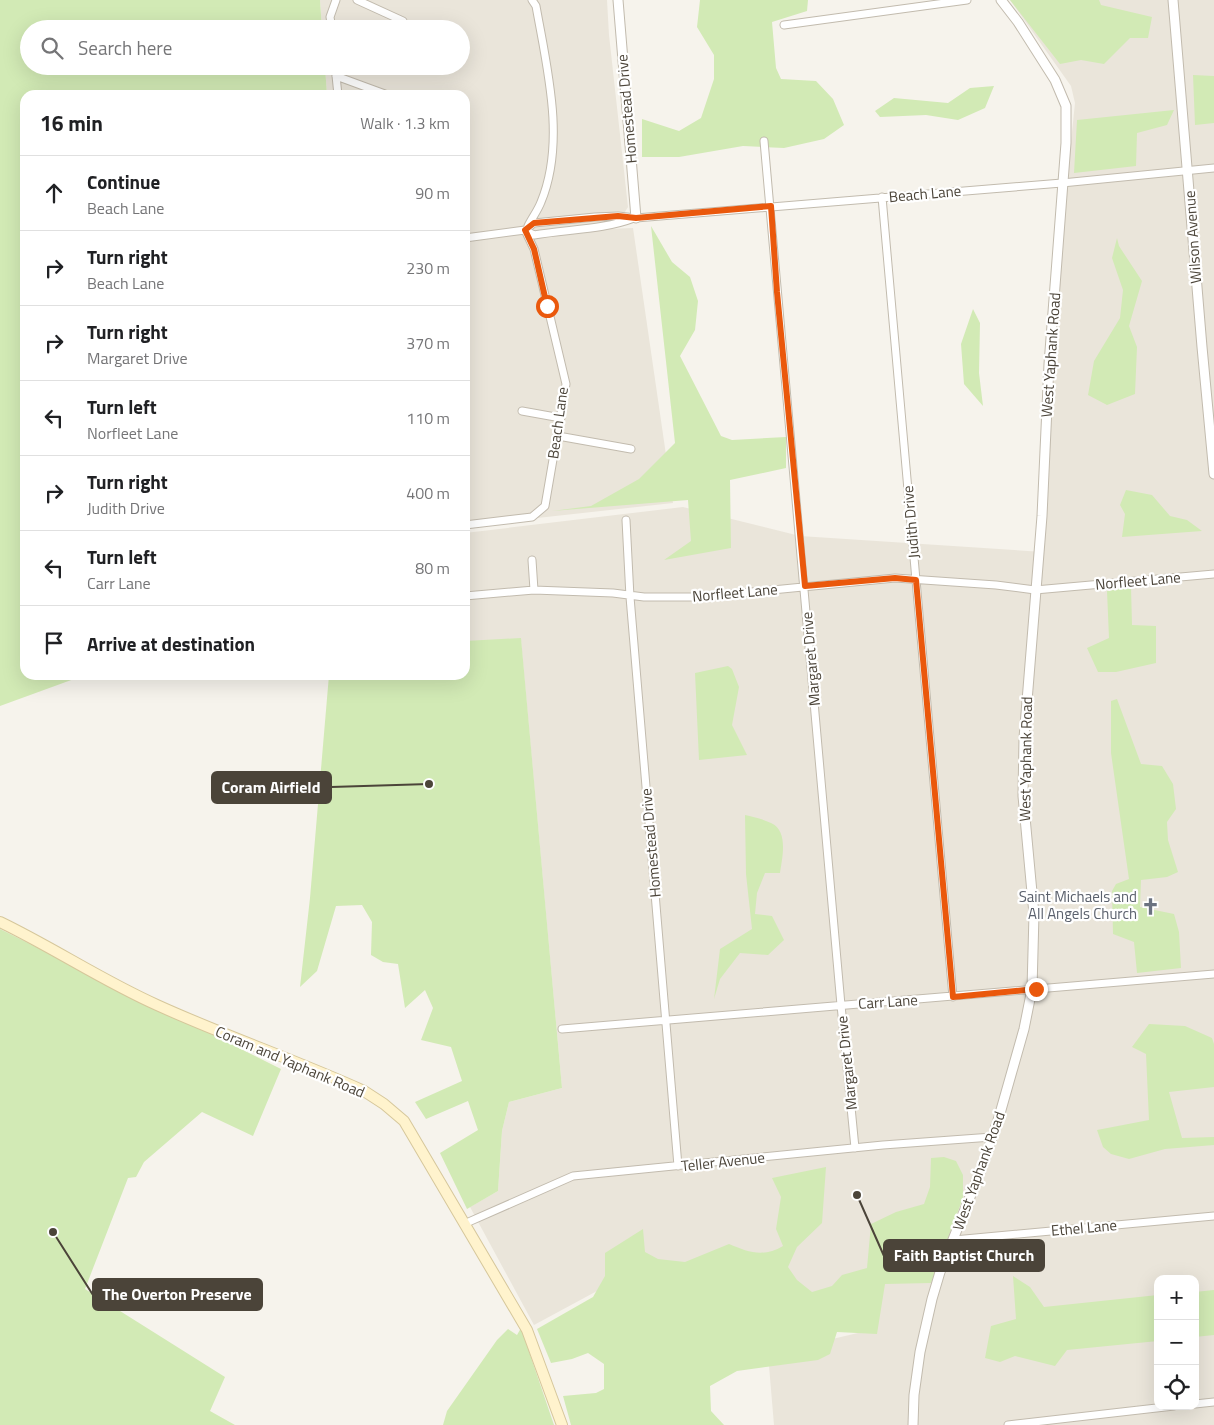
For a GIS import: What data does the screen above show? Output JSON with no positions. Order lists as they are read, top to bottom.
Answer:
{
  "streets": {
    "main road": ["Coram and Yaphank Road"],
    "street": [
      "Homestead Drive",
      "Beach Lane",
      "Wilson Avenue",
      "West Yaphank Road",
      "Judith Drive",
      "Norfleet Lane",
      "Margaret Drive",
      "Carr Lane",
      "Teller Avenue",
      "Ethel Lane"
    ]
  },
  "crossings": [
    ["Homestead Drive", "Beach Lane"],
    ["Homestead Drive", "Norfleet Lane"],
    ["Homestead Drive", "Carr Lane"],
    ["Homestead Drive", "Teller Avenue"],
    ["Beach Lane", "Wilson Avenue"],
    ["Beach Lane", "West Yaphank Road"],
    ["Beach Lane", "Judith Drive"],
    ["Beach Lane", "Margaret Drive"],
    ["West Yaphank Road", "Norfleet Lane"],
    ["West Yaphank Road", "Carr Lane"],
    ["West Yaphank Road", "Teller Avenue"],
    ["West Yaphank Road", "Ethel Lane"],
    ["Judith Drive", "Norfleet Lane"],
    ["Judith Drive", "Carr Lane"],
    ["Norfleet Lane", "Margaret Drive"],
    ["Margaret Drive", "Carr Lane"],
    ["Margaret Drive", "Teller Avenue"],
    ["Coram and Yaphank Road", "Teller Avenue"]
  ],
  "places": {
    "other": ["Coram Airfield", "Faith Baptist Church", "The Overton Preserve"],
    "church": ["Saint Michaels and All Angels Church"]
  },
  "page": {
    "search": "Search here",
    "heading": ["16 min", "Walk · 1.3 km"],
    "list": [
      ["Continue", "Beach Lane", "90 m"],
      ["Turn right", "Beach Lane", "230 m"],
      ["Turn right", "Margaret Drive", "370 m"],
      ["Turn left", "Norfleet Lane", "110 m"],
      ["Turn right", "Judith Drive", "400 m"],
      ["Turn left", "Carr Lane", "80 m"],
      "Arrive at destination"
    ],
    "map_buttons": ["+", "−"]
  }
}
